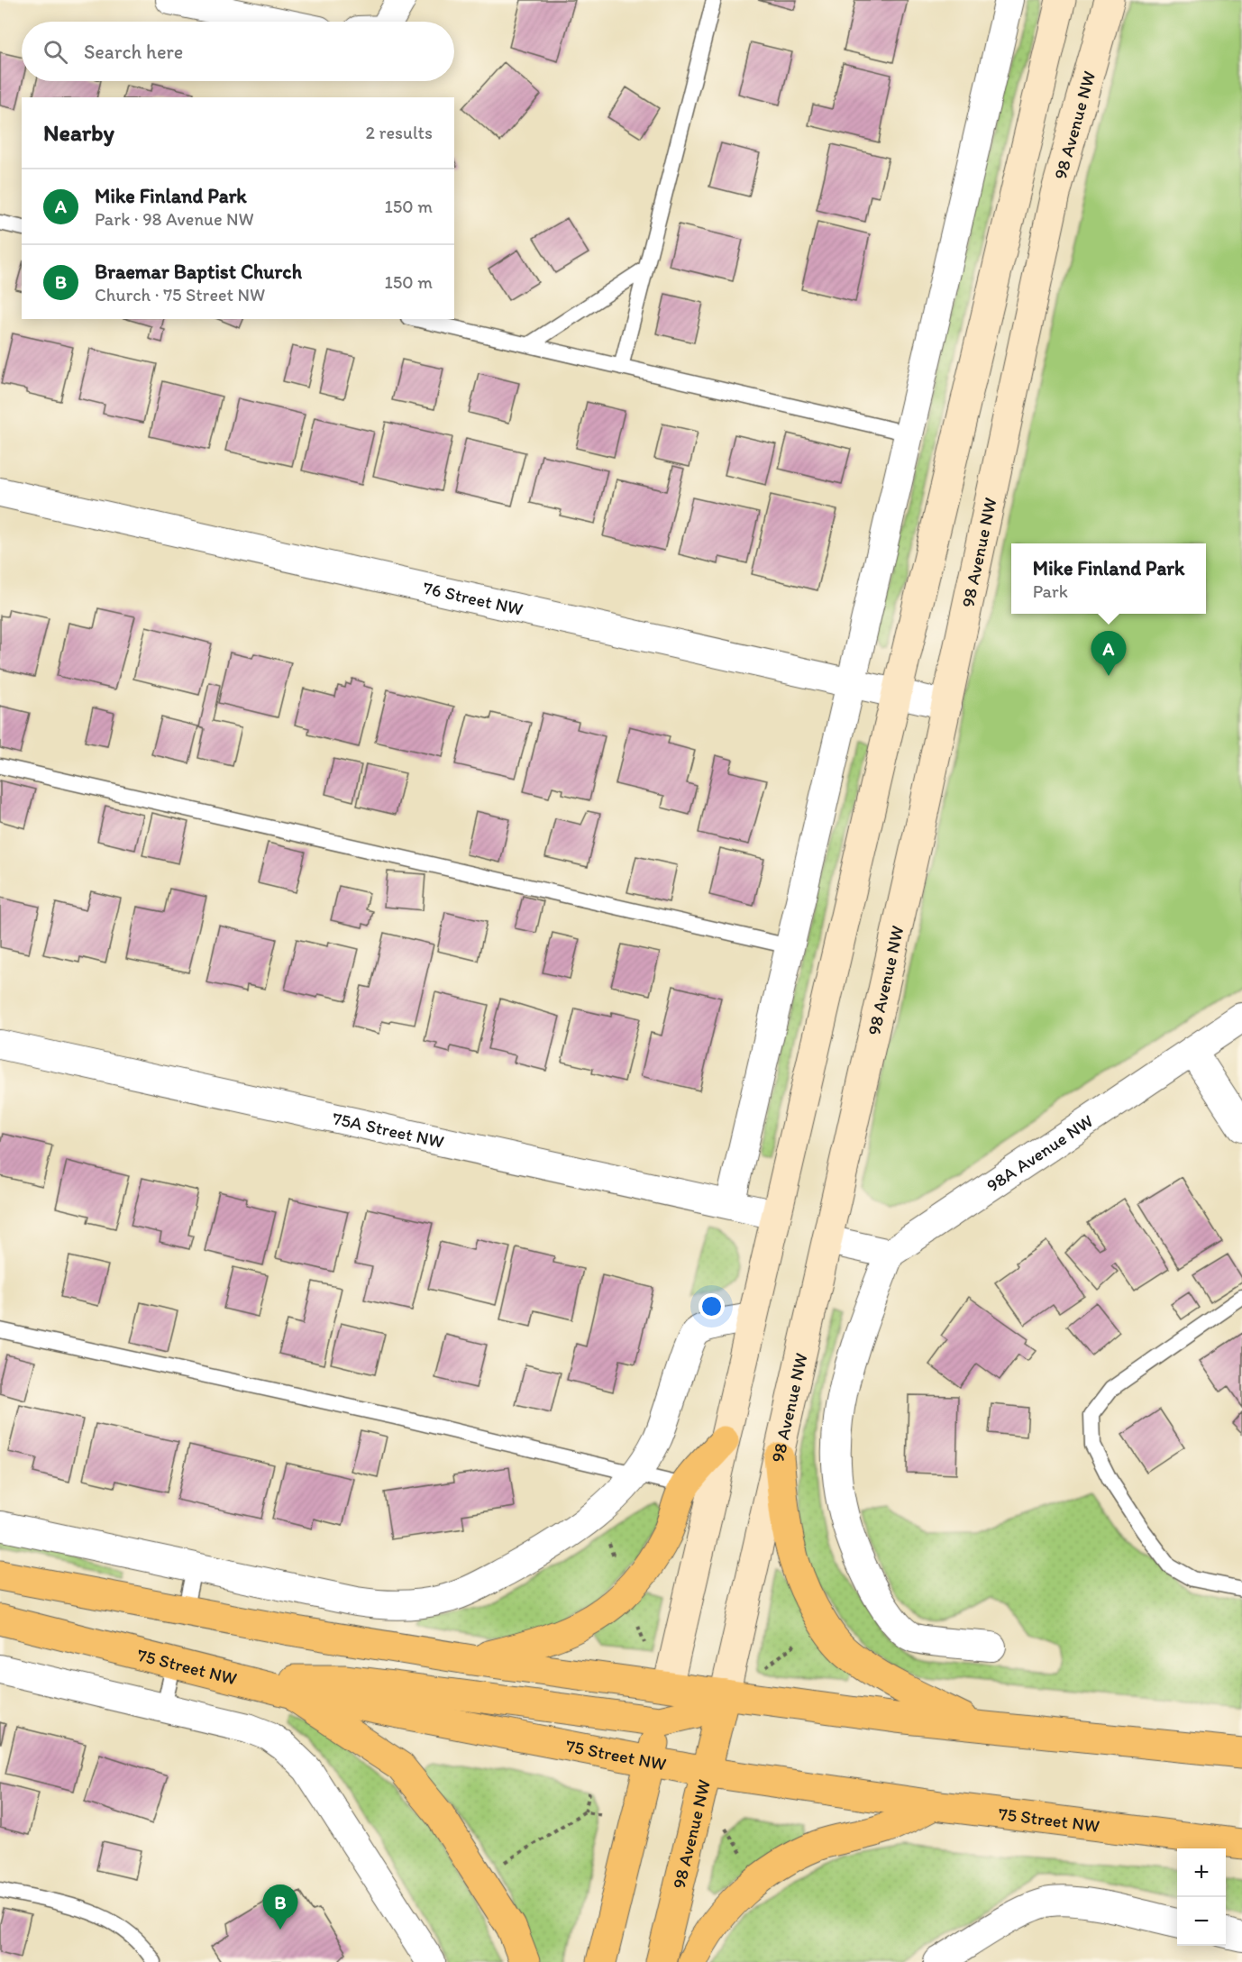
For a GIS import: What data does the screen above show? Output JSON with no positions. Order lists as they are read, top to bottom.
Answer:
{
  "streets": {
    "main road": ["98 Avenue NW", "75 Street NW"],
    "street": ["76 Street NW", "75A Street NW", "98A Avenue NW"]
  },
  "crossings": [
    ["98 Avenue NW", "76 Street NW"],
    ["98 Avenue NW", "75 Street NW"]
  ],
  "page": {
    "search": "Search here",
    "heading": ["Nearby", "2 results"],
    "list": [
      {
        "mark": "A",
        "name": "Mike Finland Park",
        "note": "Park · 98 Avenue NW",
        "value": "150 m"
      },
      {
        "mark": "B",
        "name": "Braemar Baptist Church",
        "note": "Church · 75 Street NW",
        "value": "150 m"
      }
    ],
    "popup": ["Mike Finland Park", "Park"],
    "pins": ["A", "B"],
    "map_buttons": ["+", "−"]
  }
}
